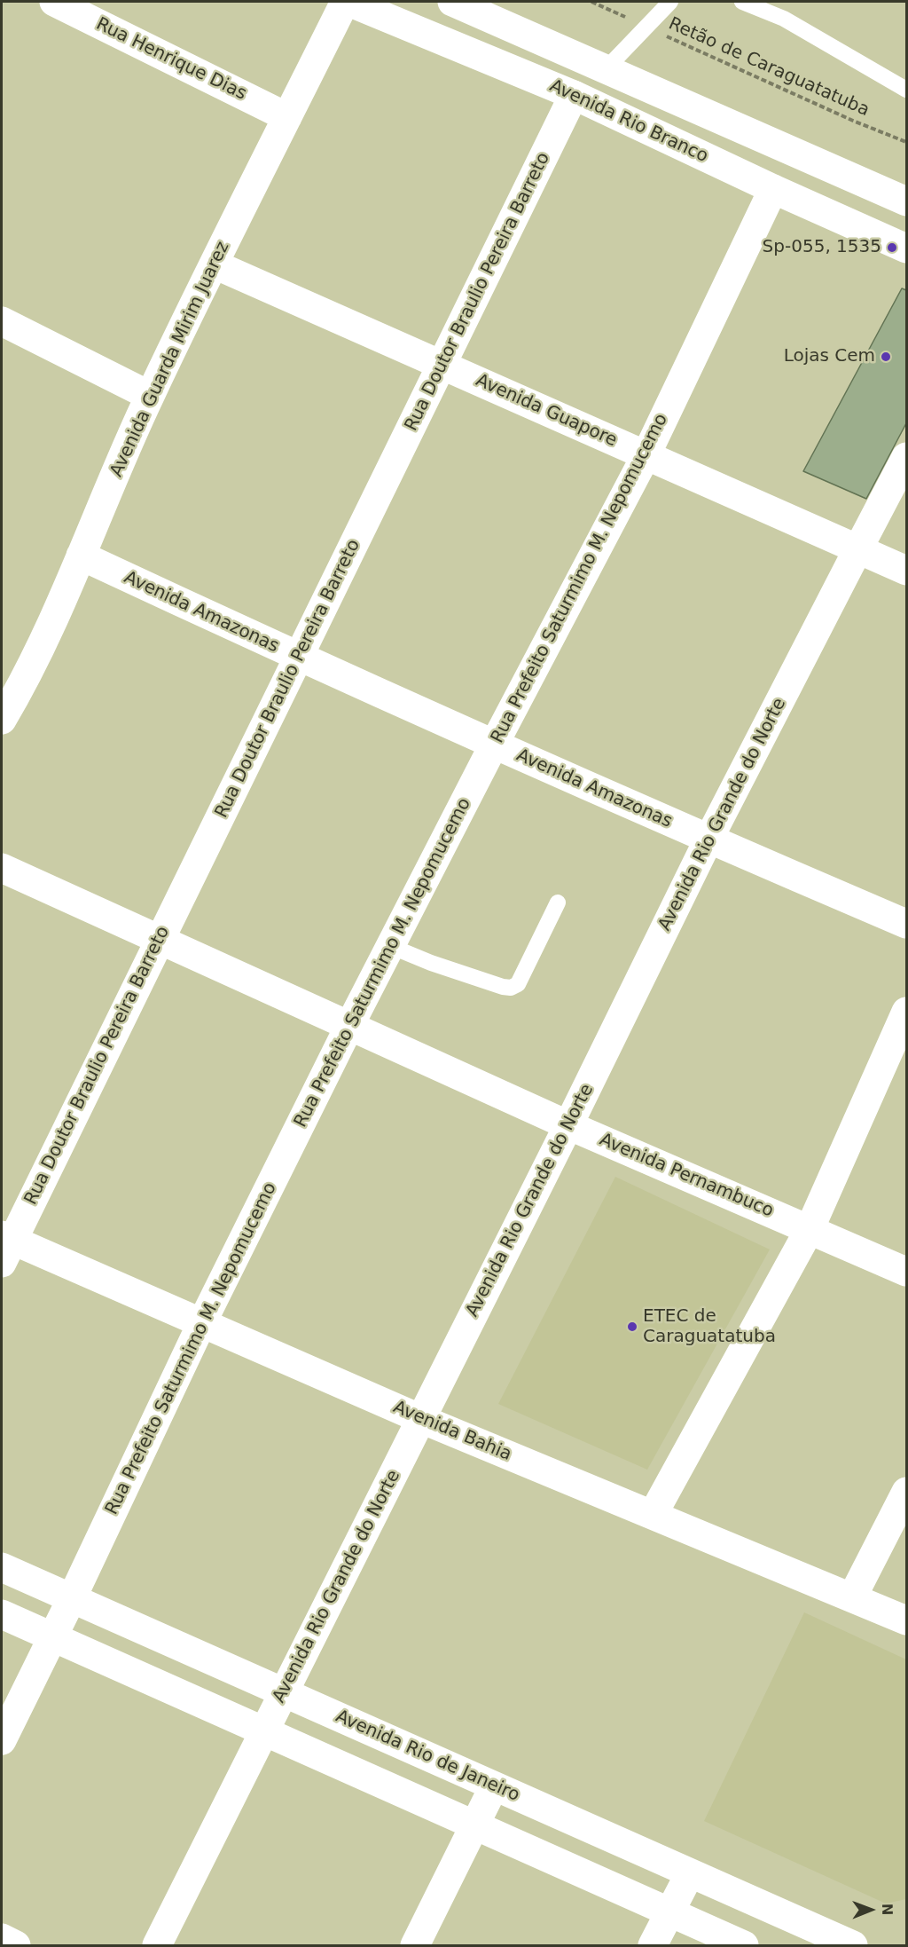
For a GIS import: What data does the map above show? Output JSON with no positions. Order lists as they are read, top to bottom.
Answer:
{
  "streets": {
    "street": [
      "Rua Henrique Dias",
      "Avenida Rio Branco",
      "Rua Doutor Braulio Pereira Barreto",
      "Avenida Guarda Mirim Juarez",
      "Avenida Guapore",
      "Rua Prefeito Saturmimo M. Nepomucemo",
      "Avenida Amazonas",
      "Avenida Rio Grande do Norte",
      "Avenida Pernambuco",
      "Avenida Bahia",
      "Avenida Rio de Janeiro"
    ],
    "path": ["Retão de Caraguatatuba"]
  },
  "crossings": [
    ["Rua Henrique Dias", "Avenida Guarda Mirim Juarez"],
    ["Avenida Rio Branco", "Rua Doutor Braulio Pereira Barreto"],
    ["Avenida Rio Branco", "Avenida Guarda Mirim Juarez"],
    ["Avenida Rio Branco", "Rua Prefeito Saturmimo M. Nepomucemo"],
    ["Rua Doutor Braulio Pereira Barreto", "Avenida Guapore"],
    ["Rua Doutor Braulio Pereira Barreto", "Avenida Amazonas"],
    ["Rua Doutor Braulio Pereira Barreto", "Avenida Pernambuco"],
    ["Rua Doutor Braulio Pereira Barreto", "Avenida Bahia"],
    ["Avenida Guarda Mirim Juarez", "Avenida Guapore"],
    ["Avenida Guarda Mirim Juarez", "Avenida Amazonas"],
    ["Avenida Guapore", "Rua Prefeito Saturmimo M. Nepomucemo"],
    ["Avenida Guapore", "Avenida Rio Grande do Norte"],
    ["Rua Prefeito Saturmimo M. Nepomucemo", "Avenida Amazonas"],
    ["Rua Prefeito Saturmimo M. Nepomucemo", "Avenida Pernambuco"],
    ["Rua Prefeito Saturmimo M. Nepomucemo", "Avenida Bahia"],
    ["Rua Prefeito Saturmimo M. Nepomucemo", "Avenida Rio de Janeiro"],
    ["Avenida Amazonas", "Avenida Rio Grande do Norte"],
    ["Avenida Rio Grande do Norte", "Avenida Pernambuco"],
    ["Avenida Rio Grande do Norte", "Avenida Bahia"],
    ["Avenida Rio Grande do Norte", "Avenida Rio de Janeiro"]
  ],
  "places": ["Sp-055, 1535", "Lojas Cem", "ETEC de Caraguatatuba"],
  "north": "right"
}
